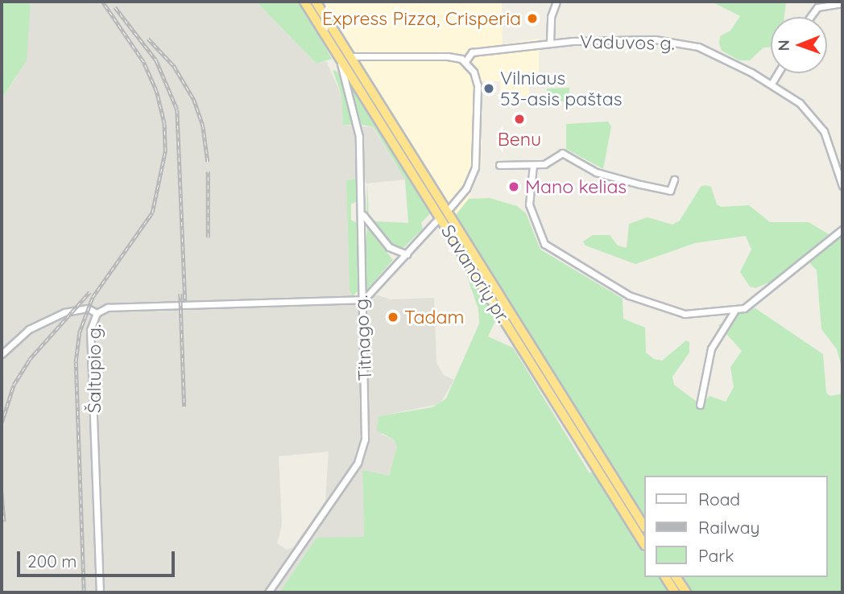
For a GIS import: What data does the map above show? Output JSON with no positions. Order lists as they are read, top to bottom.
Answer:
{
  "streets": {
    "highway": ["Savanorių pr."],
    "street": ["Vaduvos g.", "Titnago g.", "Šaltupio g."]
  },
  "crossings": [
    ["Savanorių pr.", "Titnago g."],
    ["Titnago g.", "Šaltupio g."]
  ],
  "places": [
    "Express Pizza, Crisperia",
    "Vilniaus 53-asis paštas",
    "Benu",
    "Mano kelias",
    "Tadam"
  ],
  "legend": ["Road", "Railway", "Park"],
  "scale_bar": "200 m",
  "north": "left"
}
